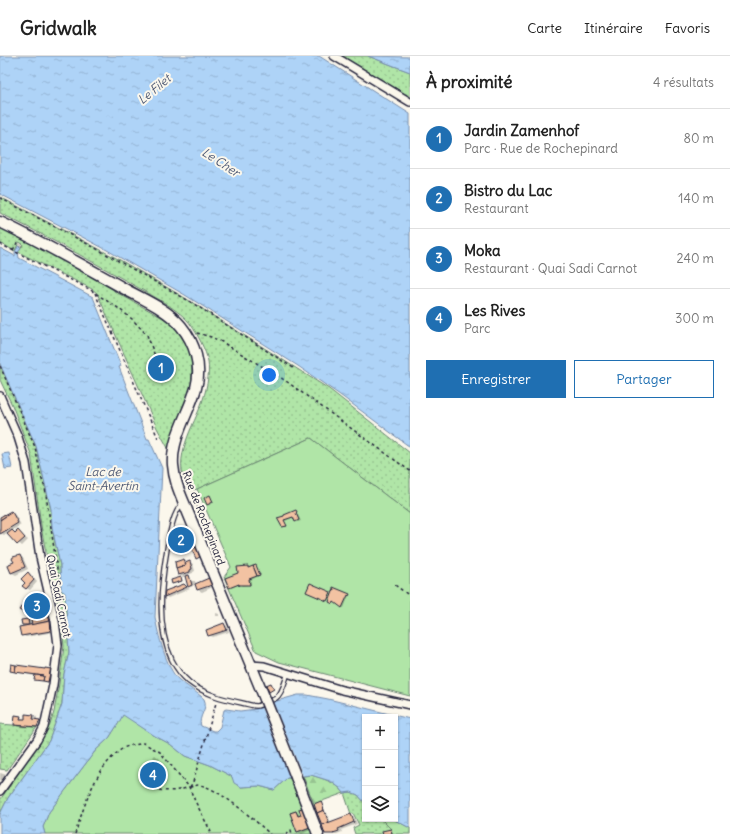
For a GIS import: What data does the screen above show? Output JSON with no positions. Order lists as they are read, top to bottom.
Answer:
{
  "streets": {
    "street": ["Rue de Rochepinard", "Quai Sadi Carnot"]
  },
  "water": ["Le Filet", "Le Cher", "Lac de Saint-Avertin"],
  "page": {
    "header": "Gridwalk",
    "nav": ["Carte", "Itinéraire", "Favoris"],
    "heading": ["À proximité", "4 résultats"],
    "list": [
      {
        "mark": "1",
        "name": "Jardin Zamenhof",
        "note": "Parc · Rue de Rochepinard",
        "value": "80 m"
      },
      {
        "mark": "2",
        "name": "Bistro du Lac",
        "note": "Restaurant",
        "value": "140 m"
      },
      {
        "mark": "3",
        "name": "Moka",
        "note": "Restaurant · Quai Sadi Carnot",
        "value": "240 m"
      },
      {
        "mark": "4",
        "name": "Les Rives",
        "note": "Parc",
        "value": "300 m"
      }
    ],
    "buttons": ["Enregistrer", "Partager"],
    "pins": [
      "1",
      "2",
      "3",
      "4"
    ],
    "map_buttons": ["+", "−"]
  }
}
